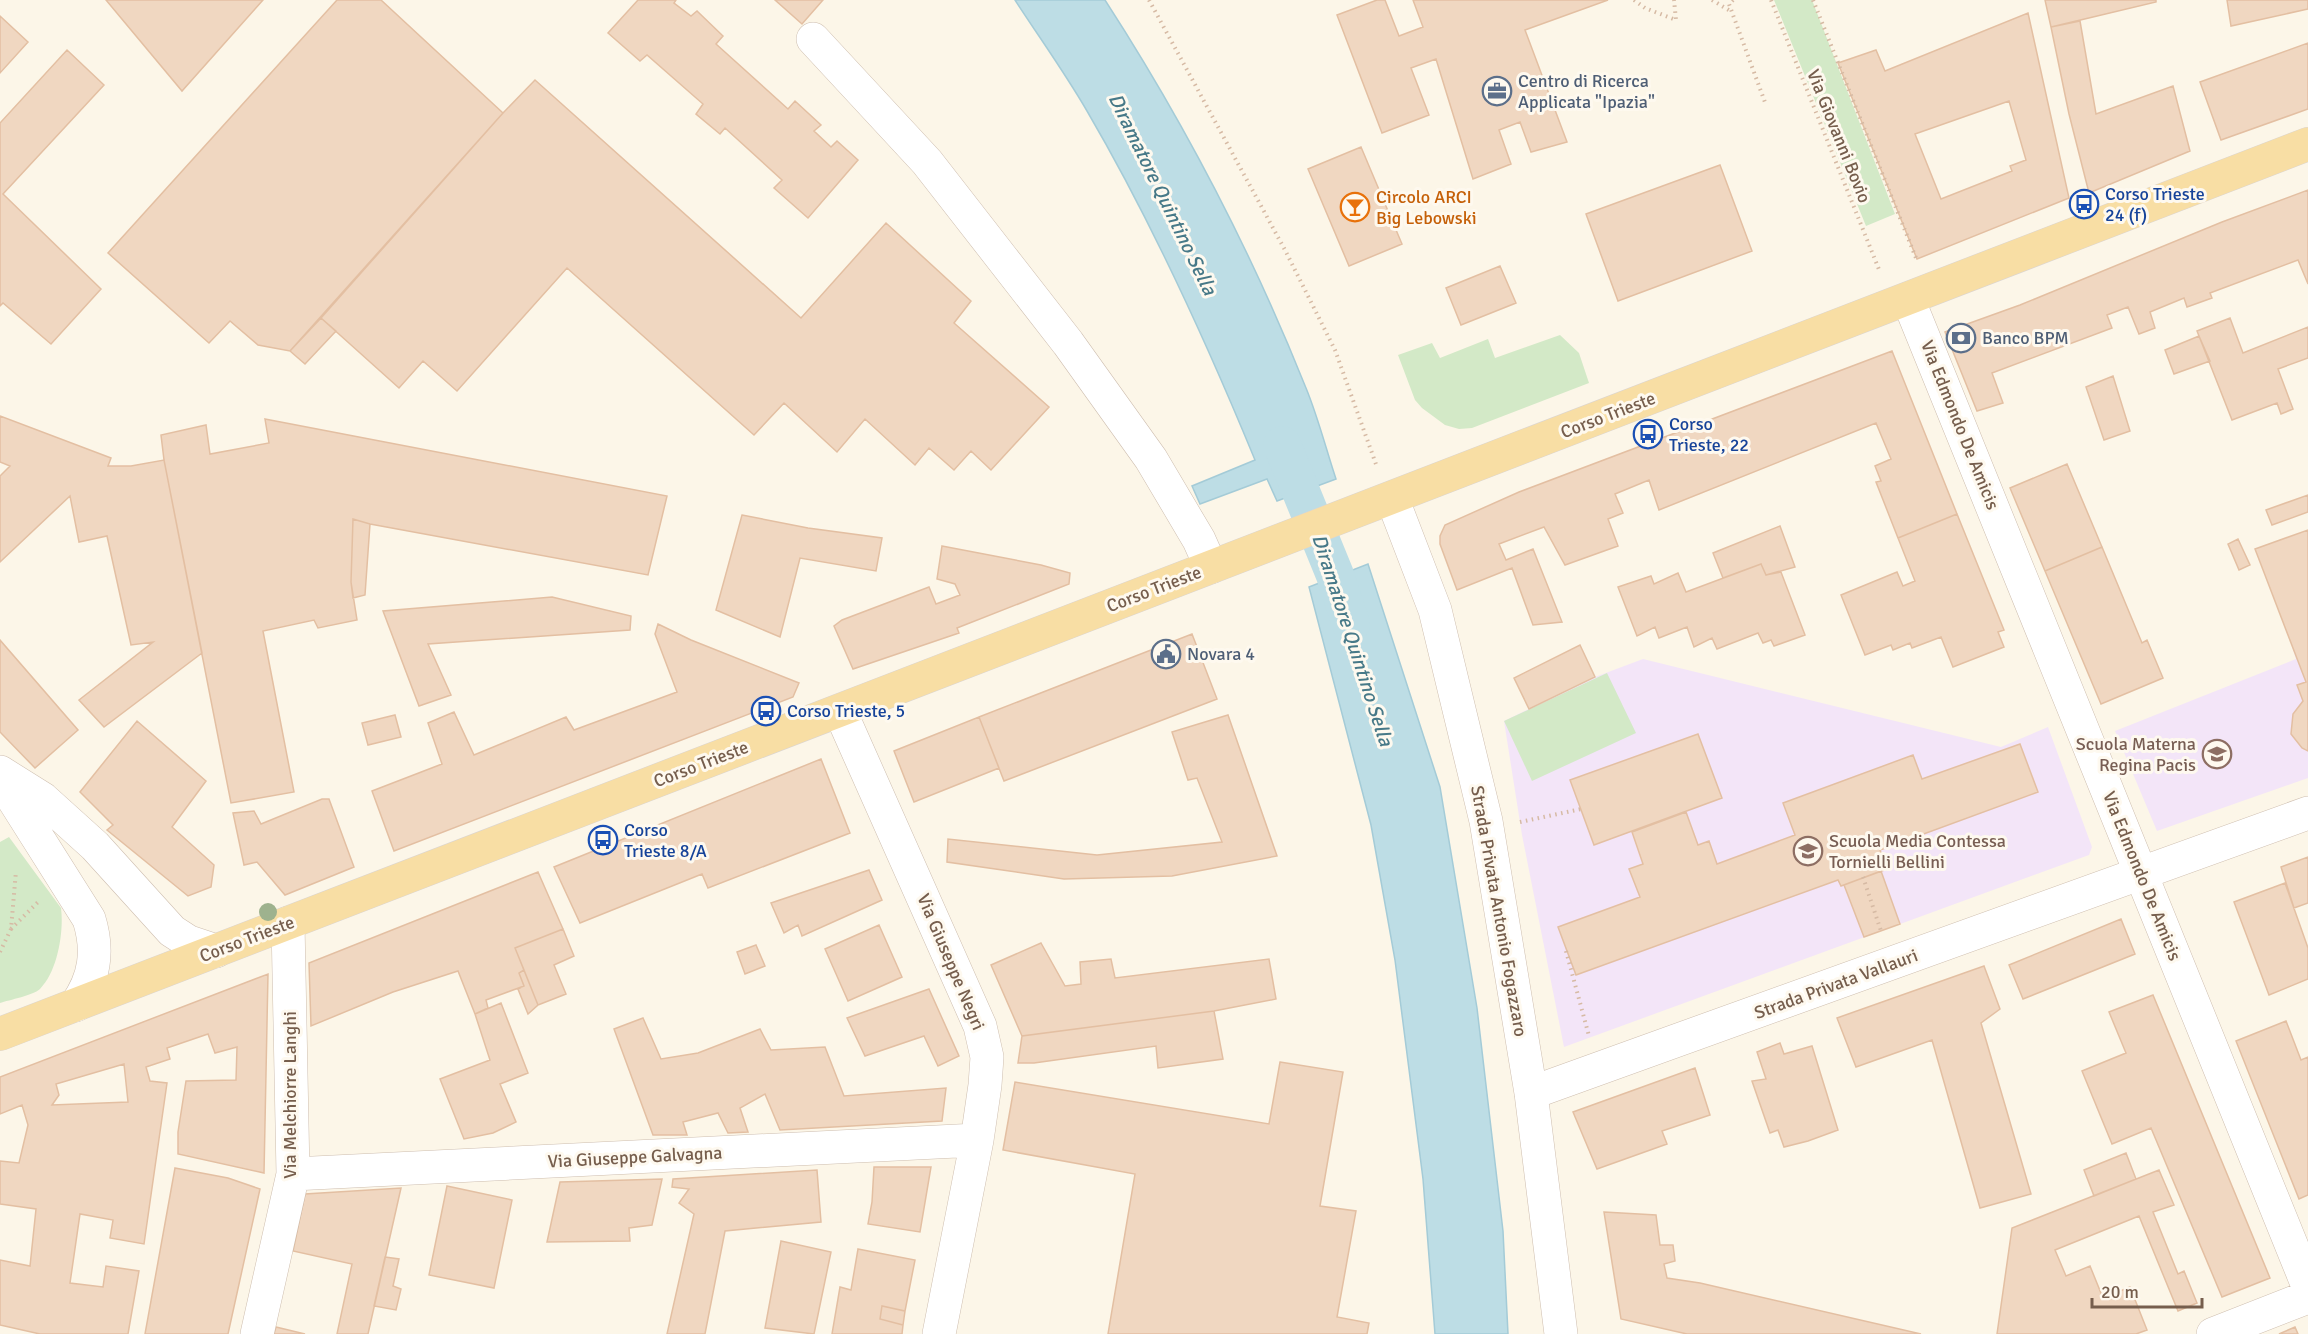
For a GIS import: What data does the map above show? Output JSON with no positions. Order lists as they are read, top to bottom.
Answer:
{
  "streets": {
    "main road": ["Corso Trieste"],
    "street": [
      "Via Edmondo De Amicis",
      "Strada Privata Antonio Fogazzaro",
      "Via Giuseppe Negri",
      "Strada Privata Vallauri",
      "Via Melchiorre Langhi",
      "Via Giuseppe Galvagna"
    ],
    "path": ["Via Giovanni Bovio"]
  },
  "crossings": [
    ["Via Giovanni Bovio", "Corso Trieste"],
    ["Via Giovanni Bovio", "Via Edmondo De Amicis"],
    ["Corso Trieste", "Via Edmondo De Amicis"],
    ["Corso Trieste", "Strada Privata Antonio Fogazzaro"],
    ["Corso Trieste", "Via Giuseppe Negri"],
    ["Corso Trieste", "Via Melchiorre Langhi"],
    ["Via Edmondo De Amicis", "Strada Privata Vallauri"],
    ["Strada Privata Antonio Fogazzaro", "Strada Privata Vallauri"],
    ["Via Giuseppe Negri", "Via Giuseppe Galvagna"],
    ["Via Melchiorre Langhi", "Via Giuseppe Galvagna"]
  ],
  "water": ["Diramatore Quintino Sella"],
  "places": {
    "office": ["Centro di Ricerca Applicata \"Ipazia\""],
    "bus stop": [
      "Corso Trieste 24 (f)",
      "Corso Trieste, 22",
      "Corso Trieste, 5",
      "Corso Trieste 8/A"
    ],
    "bar": ["Circolo ARCI Big Lebowski"],
    "bank": ["Banco BPM"],
    "public building": ["Novara 4"],
    "school or university": ["Scuola Materna Regina Pacis", "Scuola Media Contessa Tornielli Bellini"]
  },
  "scale_bar": "20 m"
}
